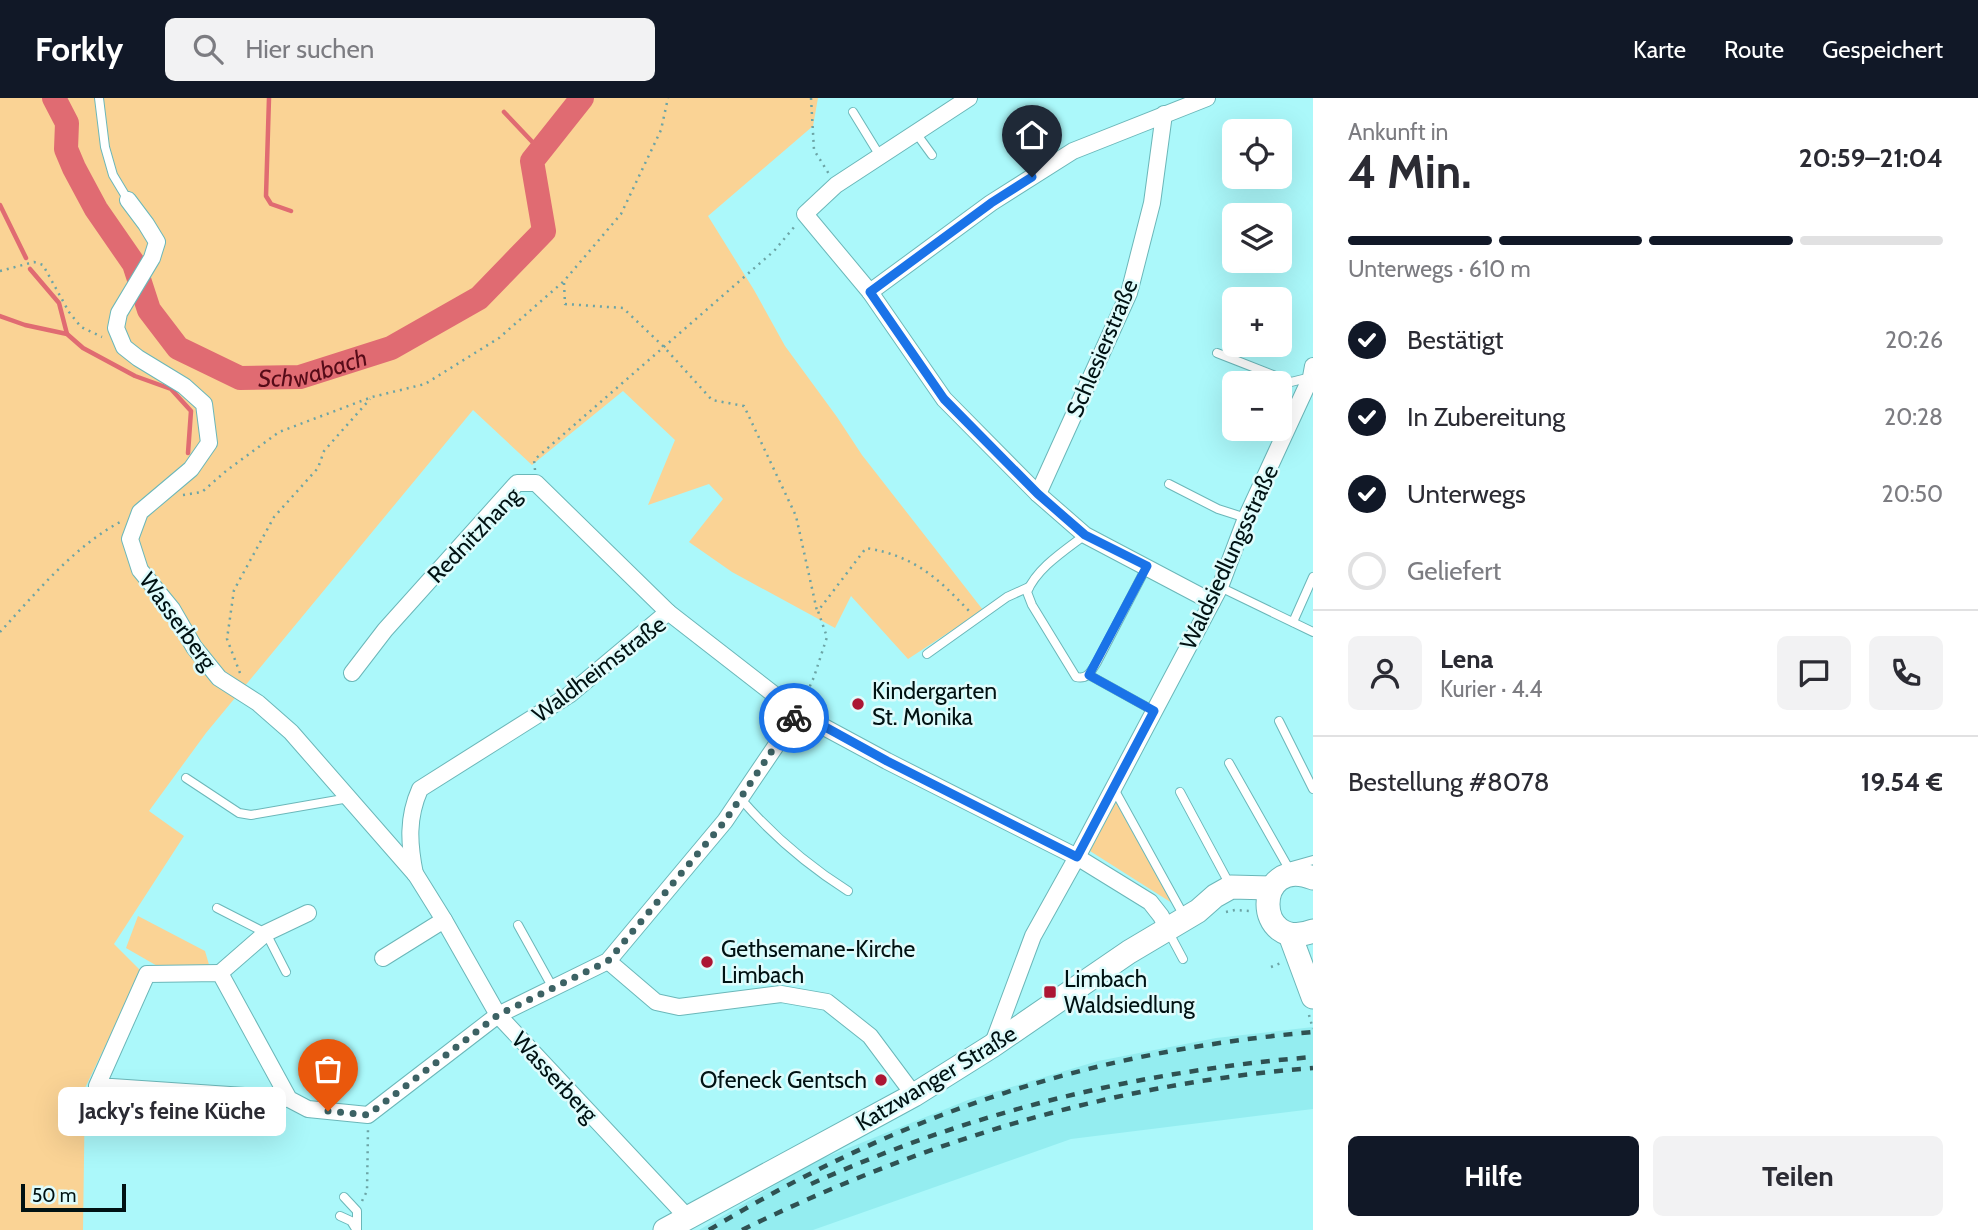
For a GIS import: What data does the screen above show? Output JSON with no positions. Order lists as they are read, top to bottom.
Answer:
{
  "streets": {
    "main road": ["Katzwanger Straße"],
    "street": [
      "Schlesierstraße",
      "Rednitzhang",
      "Waldsiedlungsstraße",
      "Wasserberg",
      "Waldheimstraße"
    ]
  },
  "crossings": [
    ["Rednitzhang", "Waldheimstraße"],
    ["Waldsiedlungsstraße", "Waldheimstraße"],
    ["Waldsiedlungsstraße", "Katzwanger Straße"],
    ["Wasserberg", "Waldheimstraße"],
    ["Wasserberg", "Katzwanger Straße"],
    ["Waldheimstraße", "Katzwanger Straße"]
  ],
  "water": ["Schwabach"],
  "places": {
    "other": [
      "Kindergarten St. Monika",
      "Gethsemane-Kirche Limbach",
      "Ofeneck Gentsch",
      "Jacky's feine Küche"
    ],
    "transit": ["Limbach Waldsiedlung"]
  },
  "scale_bar": "50 m",
  "page": {
    "header": "Forkly",
    "search": "Hier suchen",
    "nav": ["Karte", "Route", "Gespeichert"],
    "heading": ["4 Min.", "Ankunft in", "20:59–21:04"],
    "panel": [
      "Lena",
      "Kurier · 4.4",
      "Bestellung #8078",
      "19.54 €"
    ],
    "map_buttons": ["+", "−"],
    "bar": "Unterwegs · 610 m",
    "list": [
      ["Bestätigt", "20:26"],
      ["In Zubereitung", "20:28"],
      ["Unterwegs", "20:50"],
      "Geliefert"
    ],
    "bubble": "Jacky's feine Küche",
    "buttons": ["Hilfe", "Teilen"],
    "scale": "50 m"
  }
}
